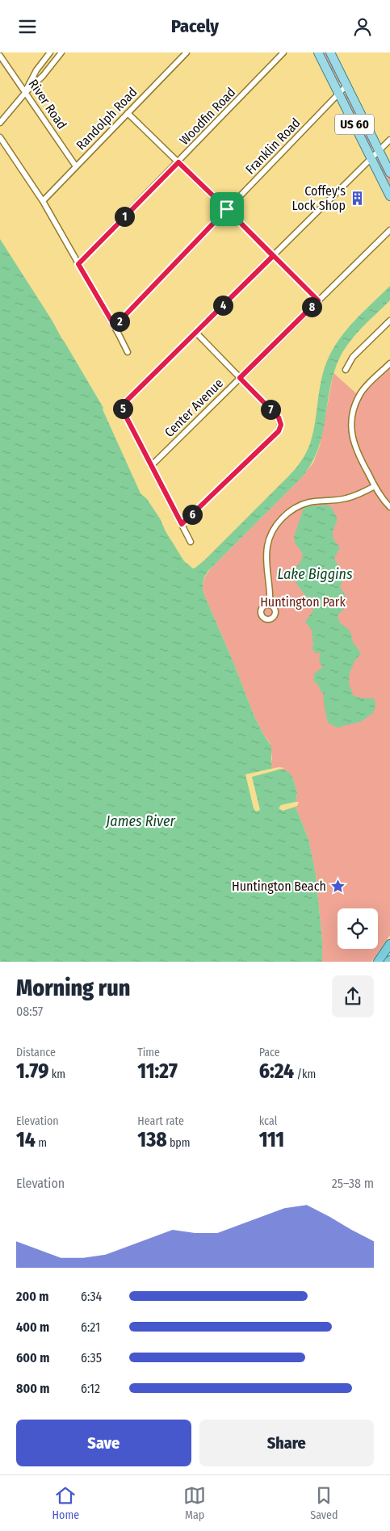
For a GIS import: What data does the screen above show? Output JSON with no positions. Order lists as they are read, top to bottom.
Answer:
{
  "streets": {
    "main road": ["US 60"],
    "street": [
      "River Road",
      "Woodfin Road",
      "Randolph Road",
      "Franklin Road",
      "Center Avenue"
    ]
  },
  "crossings": [
    ["River Road", "Randolph Road"],
    ["US 60", "Franklin Road"]
  ],
  "water": ["Lake Biggins", "James River"],
  "parks": ["Huntington Park"],
  "places": {
    "building": ["Coffey's Lock Shop"],
    "place": ["Huntington Beach"]
  },
  "page": {
    "header": "Pacely",
    "pins": [
      "1",
      "4",
      "8",
      "2",
      "5",
      "7",
      "6"
    ],
    "heading": ["Morning run", "08:57"],
    "stats": [
      ["Distance", "1.79 km"],
      ["Time", "11:27"],
      ["Pace", "6:24 /km"],
      ["Elevation", "14 m"],
      ["Heart rate", "138 bpm"],
      ["kcal", "111"]
    ],
    "chart": ["Elevation", "25–38 m"],
    "list": [
      {
        "name": "200 m",
        "note": "6:34"
      },
      {
        "name": "400 m",
        "note": "6:21"
      },
      {
        "name": "600 m",
        "note": "6:35"
      },
      {
        "name": "800 m",
        "note": "6:12"
      }
    ],
    "buttons": ["Save", "Share"],
    "tabs": ["Home", "Map", "Saved"]
  }
}
